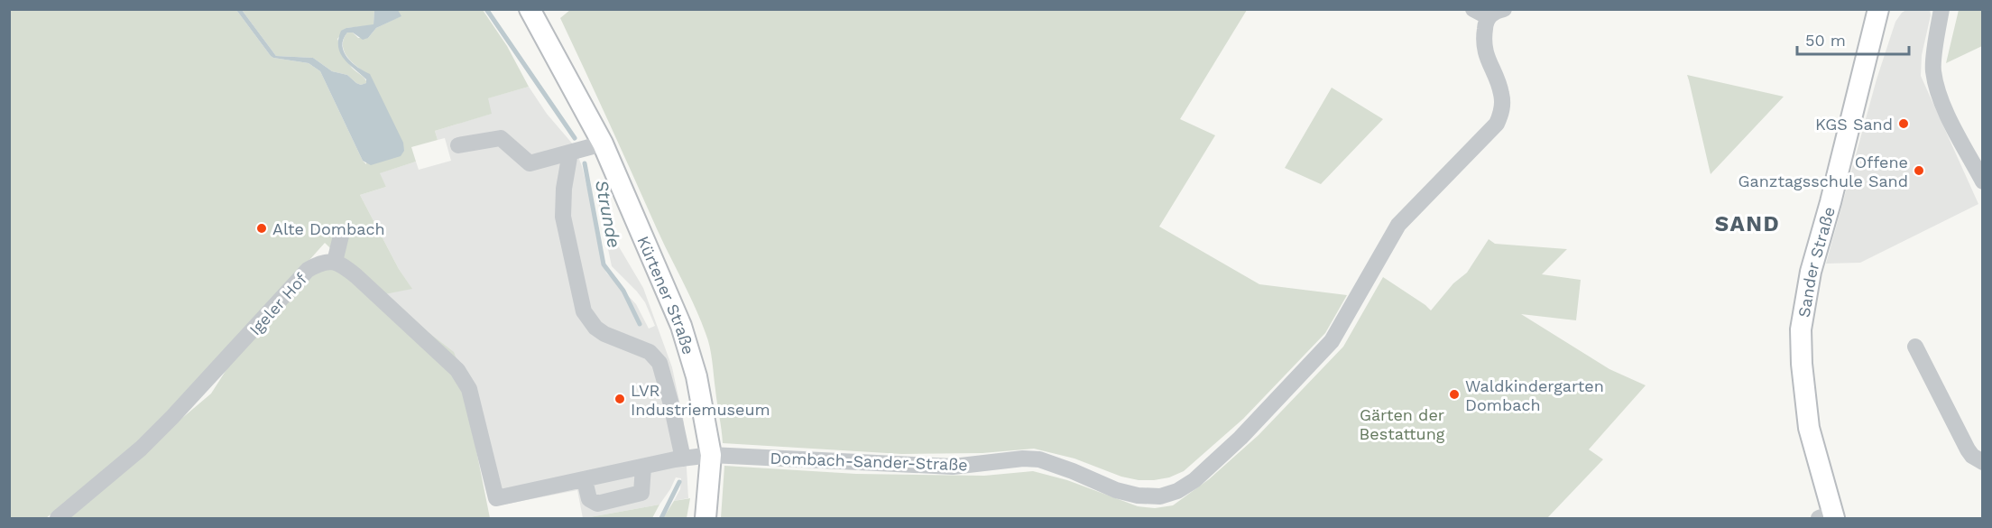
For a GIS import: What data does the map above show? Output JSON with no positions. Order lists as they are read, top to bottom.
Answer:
{
  "streets": {
    "main road": ["Sander Straße", "Kürtener Straße"],
    "street": ["Igeler Hof", "Dombach-Sander-Straße"]
  },
  "crossings": [
    ["Kürtener Straße", "Dombach-Sander-Straße"]
  ],
  "districts": ["SAND"],
  "water": ["Strunde"],
  "parks": ["Gärten der Bestattung"],
  "places": [
    "KGS Sand",
    "Offene Ganztagsschule Sand",
    "Alte Dombach",
    "Waldkindergarten Dombach",
    "LVR Industriemuseum"
  ],
  "scale_bar": "50 m"
}
